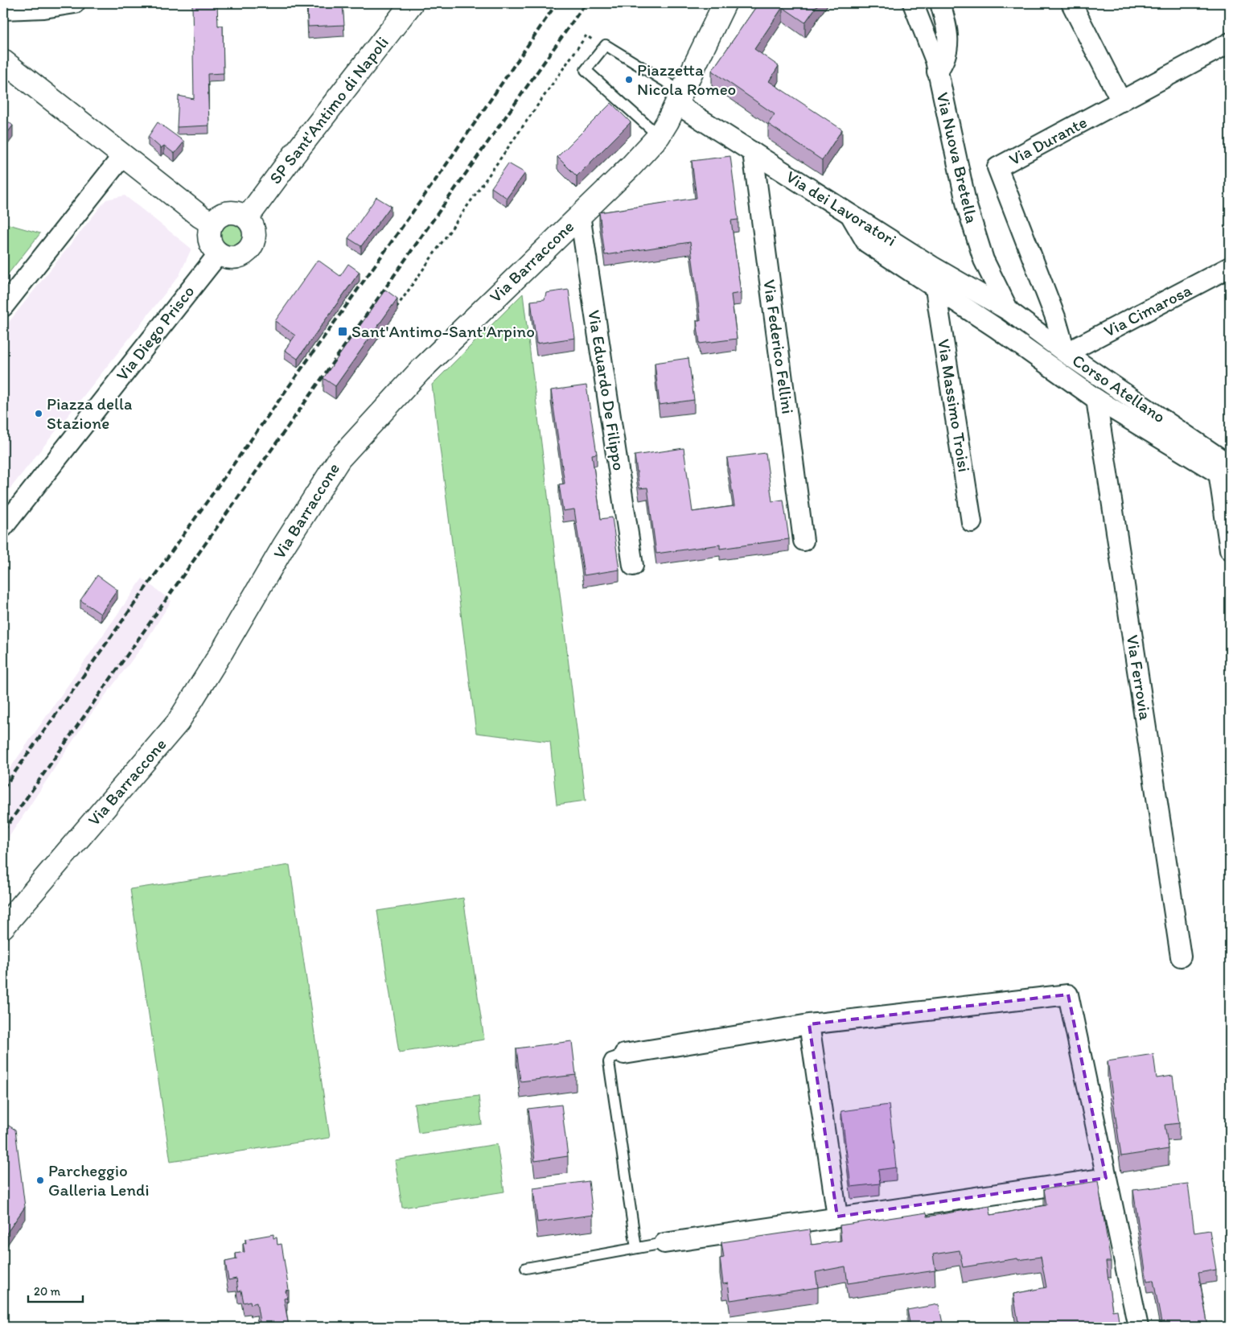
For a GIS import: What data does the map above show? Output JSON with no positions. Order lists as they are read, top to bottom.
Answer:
{
  "streets": {
    "street": [
      "SP Sant'Antimo di Napoli",
      "Via Durante",
      "Via Nuova Bretella",
      "Via dei Lavoratori",
      "Via Barraccone",
      "Via Cimarosa",
      "Via Diego Prisco",
      "Via Federico Fellini",
      "Corso Atellano",
      "Via Eduardo De Filippo",
      "Via Massimo Troisi",
      "Via Ferrovia"
    ]
  },
  "crossings": [
    ["SP Sant'Antimo di Napoli", "Via Diego Prisco"],
    ["Via Durante", "Via Cimarosa"],
    ["Via Durante", "Corso Atellano"],
    ["Via Nuova Bretella", "Via dei Lavoratori"],
    ["Via Nuova Bretella", "Corso Atellano"],
    ["Via dei Lavoratori", "Via Barraccone"],
    ["Via dei Lavoratori", "Via Federico Fellini"],
    ["Via dei Lavoratori", "Corso Atellano"],
    ["Via Barraccone", "Via Eduardo De Filippo"],
    ["Via Cimarosa", "Corso Atellano"]
  ],
  "places": {
    "other": ["Piazzetta Nicola Romeo", "Piazza della Stazione", "Parcheggio Galleria Lendi"],
    "transit": ["Sant'Antimo-Sant'Arpino"]
  },
  "scale_bar": "20 m"
}
